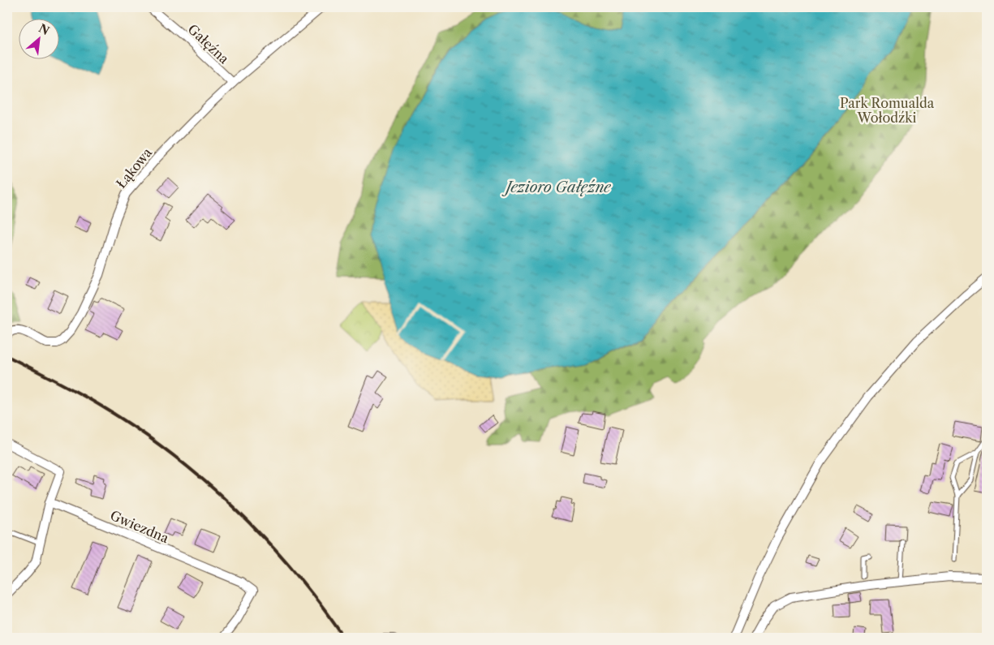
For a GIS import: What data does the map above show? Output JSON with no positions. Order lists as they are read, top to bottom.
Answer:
{
  "streets": {
    "street": ["Gałęźna", "Łąkowa", "Gwiezdna"]
  },
  "crossings": [
    ["Gałęźna", "Łąkowa"]
  ],
  "water": ["Jezioro Gałęźne"],
  "parks": ["Park Romualda Wołodźki"],
  "north": "top right"
}
